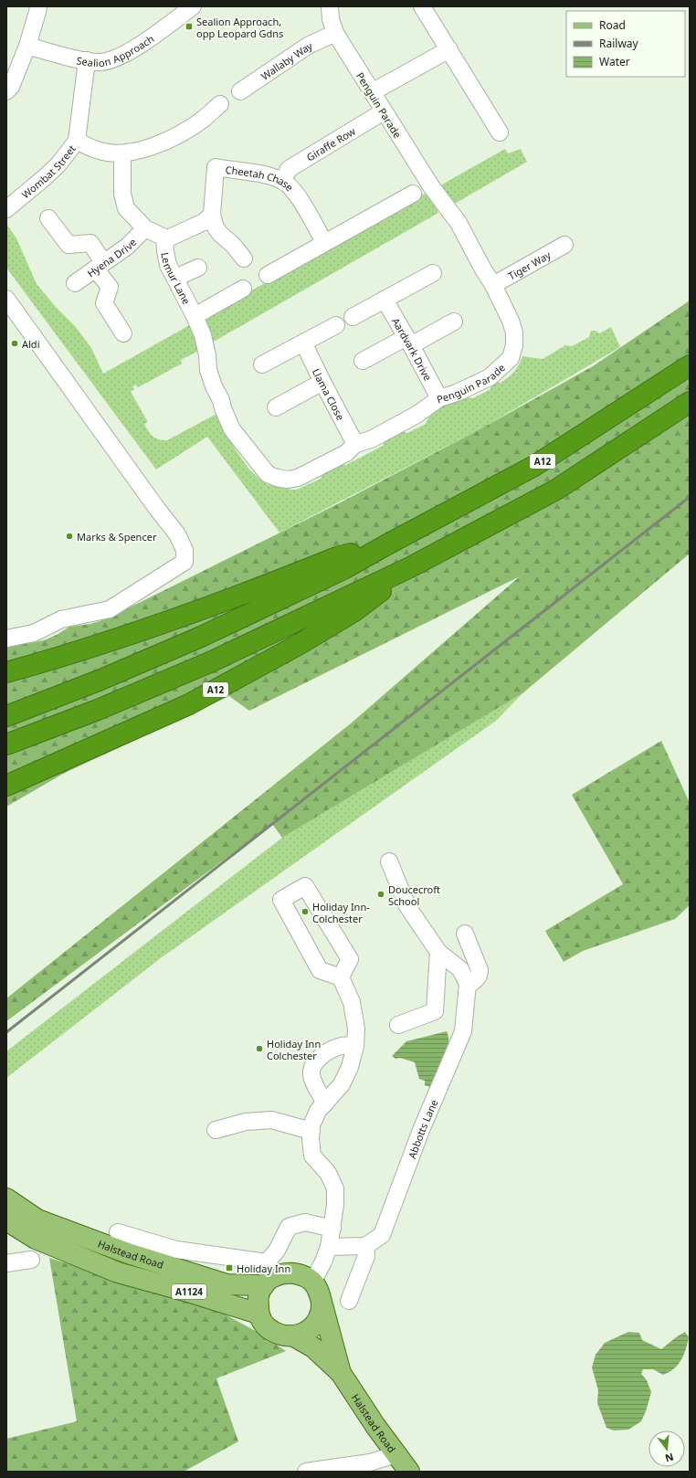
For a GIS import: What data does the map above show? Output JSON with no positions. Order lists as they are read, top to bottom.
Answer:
{
  "streets": {
    "highway": ["A12"],
    "main road": ["Halstead Road", "A1124"],
    "street": [
      "Sealion Approach",
      "Wallaby Way",
      "Penguin Parade",
      "Giraffe Row",
      "Wombat Street",
      "Cheetah Chase",
      "Hyena Drive",
      "Tiger Way",
      "Lemur Lane",
      "Aardvark Drive",
      "Llama Close",
      "Abbotts Lane"
    ]
  },
  "crossings": [
    ["Sealion Approach", "Wombat Street"],
    ["Wallaby Way", "Penguin Parade"],
    ["Penguin Parade", "Giraffe Row"],
    ["Penguin Parade", "Tiger Way"],
    ["Penguin Parade", "Lemur Lane"],
    ["Penguin Parade", "Aardvark Drive"],
    ["Penguin Parade", "Llama Close"],
    ["Giraffe Row", "Cheetah Chase"]
  ],
  "places": {
    "transit": ["Sealion Approach, opp Leopard Gdns", "Holiday Inn"],
    "other": [
      "Aldi",
      "Marks & Spencer",
      "Doucecroft School",
      "Holiday Inn- Colchester",
      "Holiday Inn Colchester"
    ]
  },
  "legend": ["Road", "Railway", "Water"],
  "north": "bottom"
}
